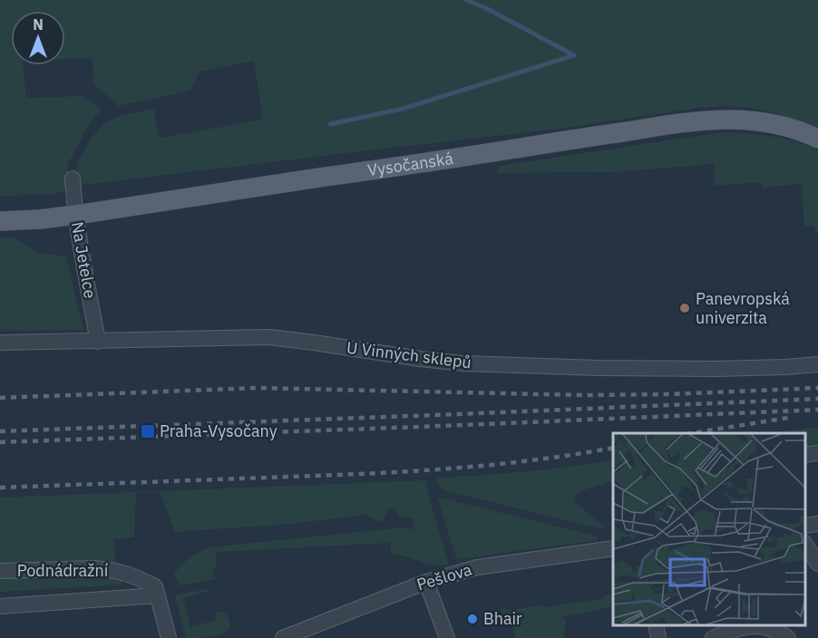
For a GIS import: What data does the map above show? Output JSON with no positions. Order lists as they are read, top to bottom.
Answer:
{
  "streets": {
    "main road": ["Vysočanská"],
    "street": [
      "Na Jetelce",
      "U Vinných sklepů",
      "Podnádražní",
      "Pešlova"
    ]
  },
  "crossings": [
    ["Na Jetelce", "U Vinných sklepů"]
  ],
  "places": {
    "other": ["Panevropská univerzita", "Bhair"],
    "transit": ["Praha-Vysočany"]
  },
  "north": "top"
}
